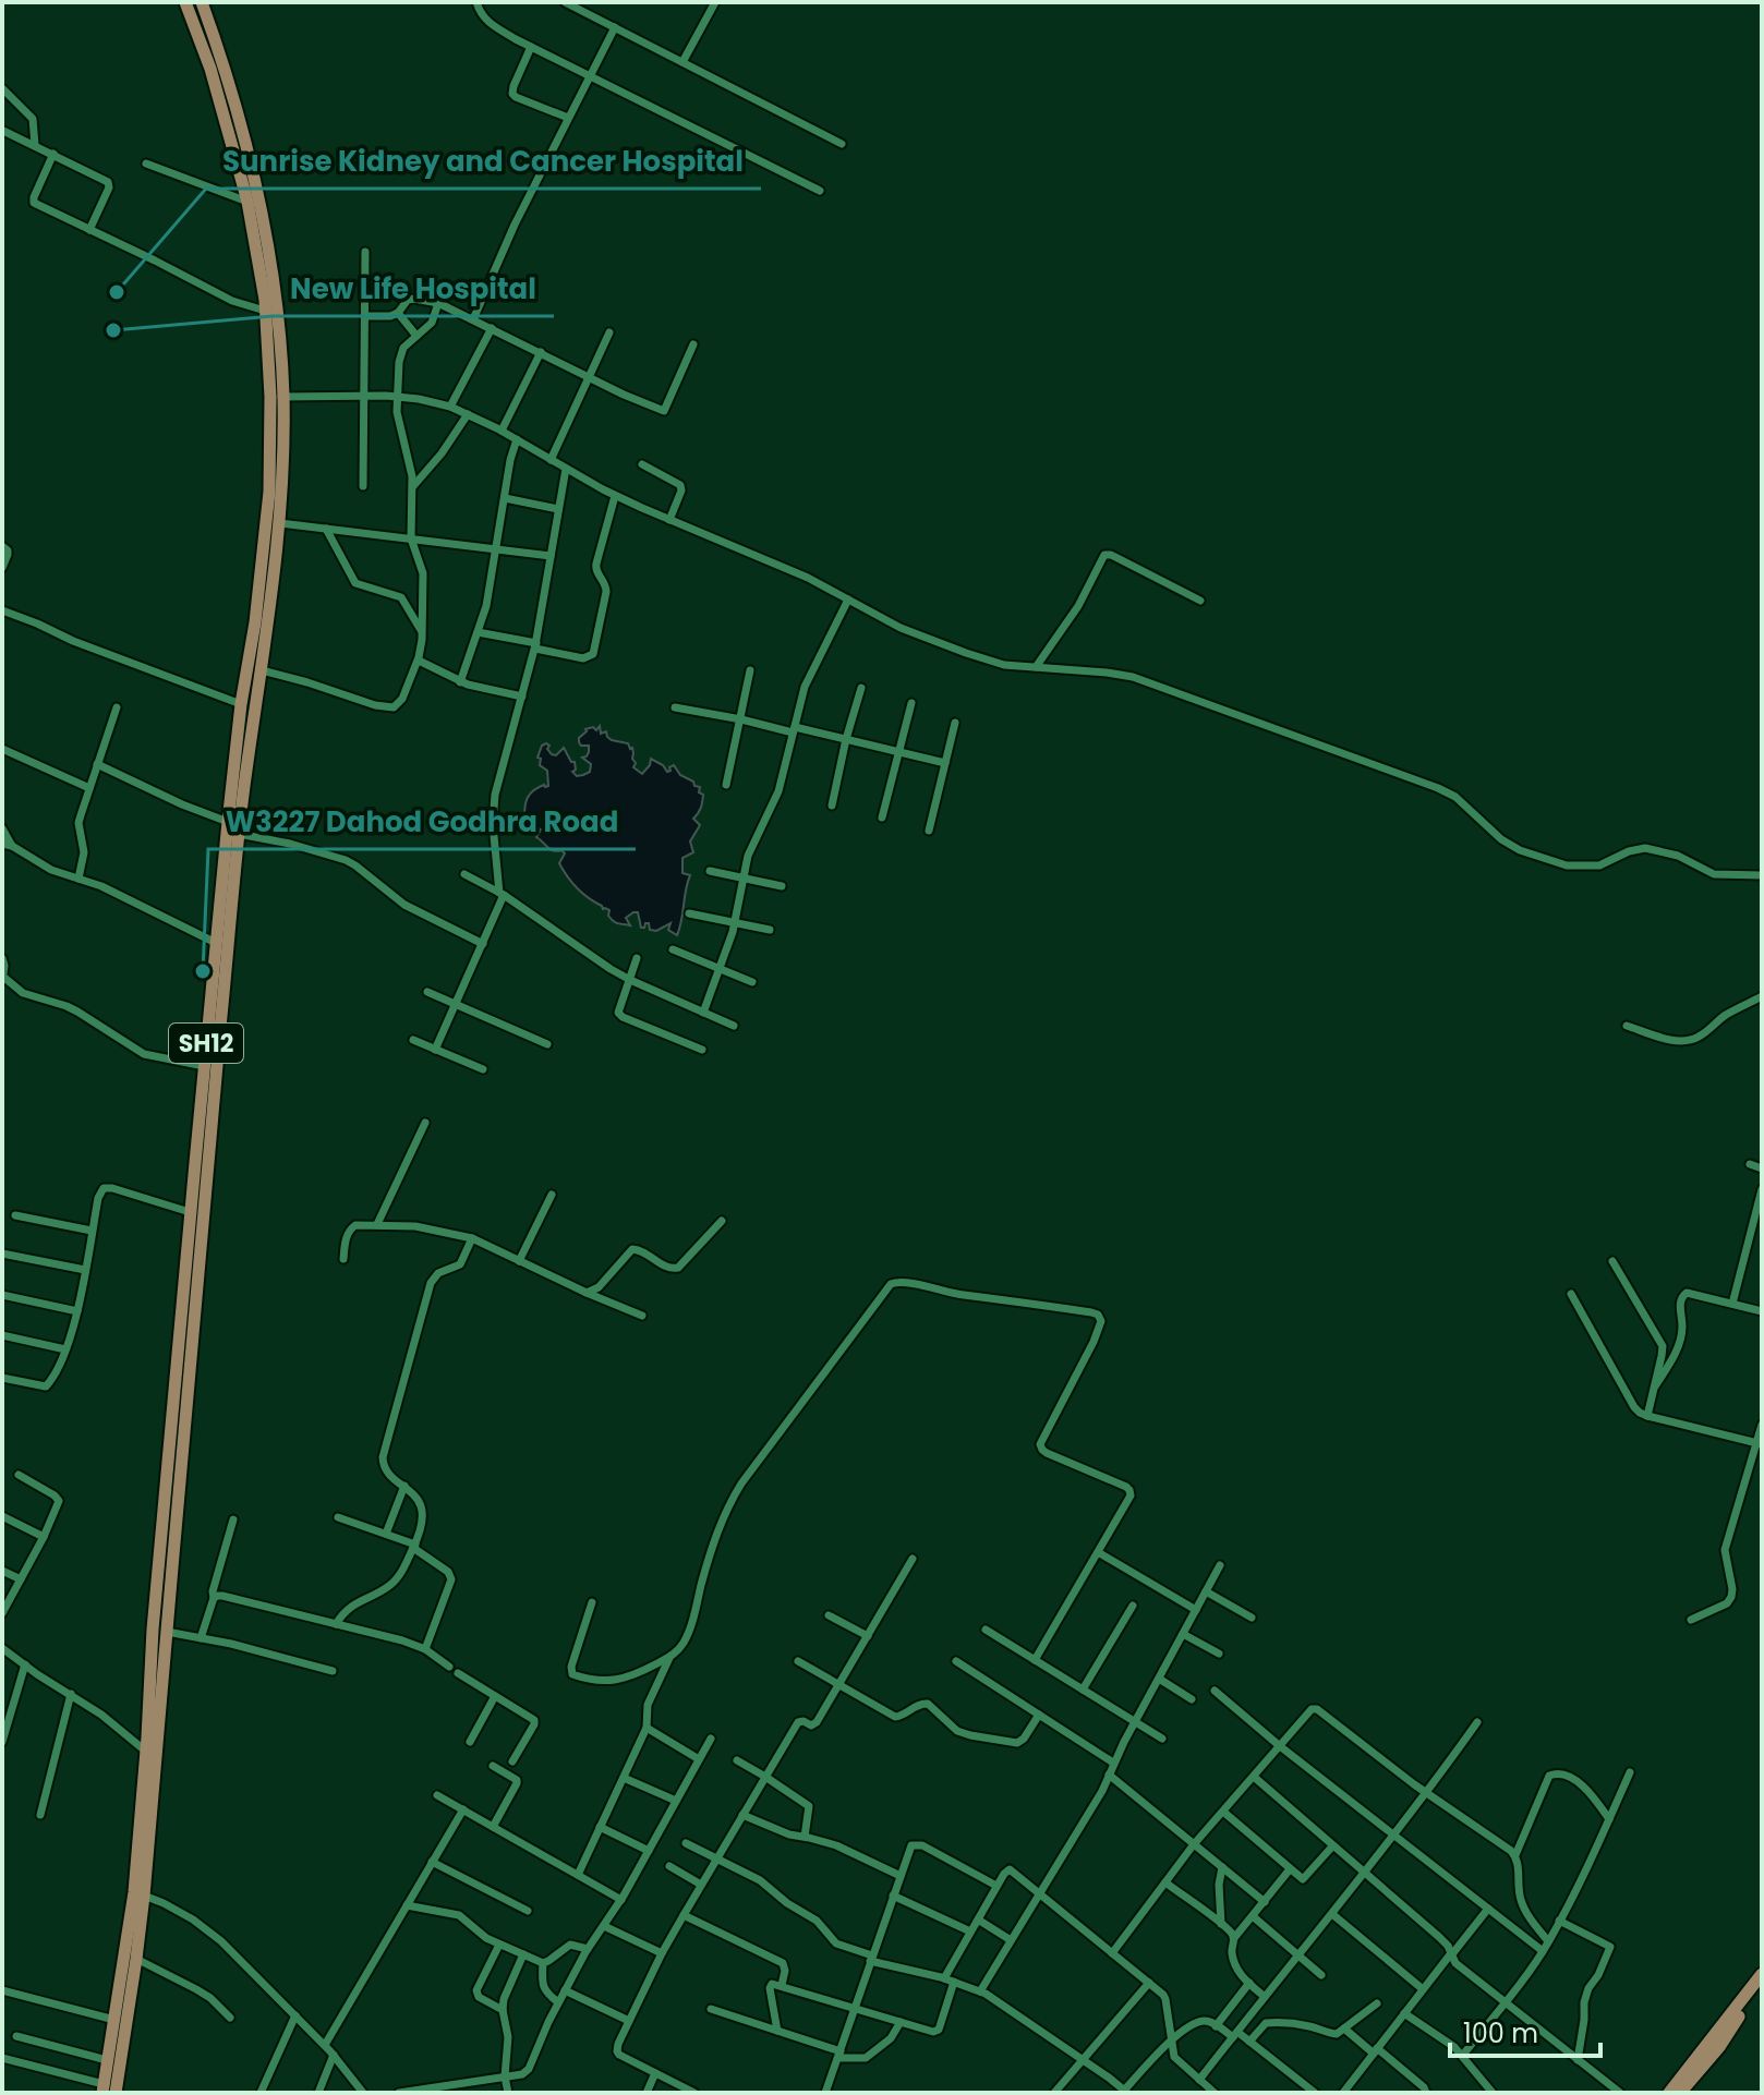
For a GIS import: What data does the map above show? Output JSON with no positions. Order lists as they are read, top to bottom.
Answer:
{
  "streets": {
    "main road": ["SH12"]
  },
  "places": ["Sunrise Kidney and Cancer Hospital", "New Life Hospital", "W3227 Dahod Godhra Road"],
  "scale_bar": "100 m"
}
